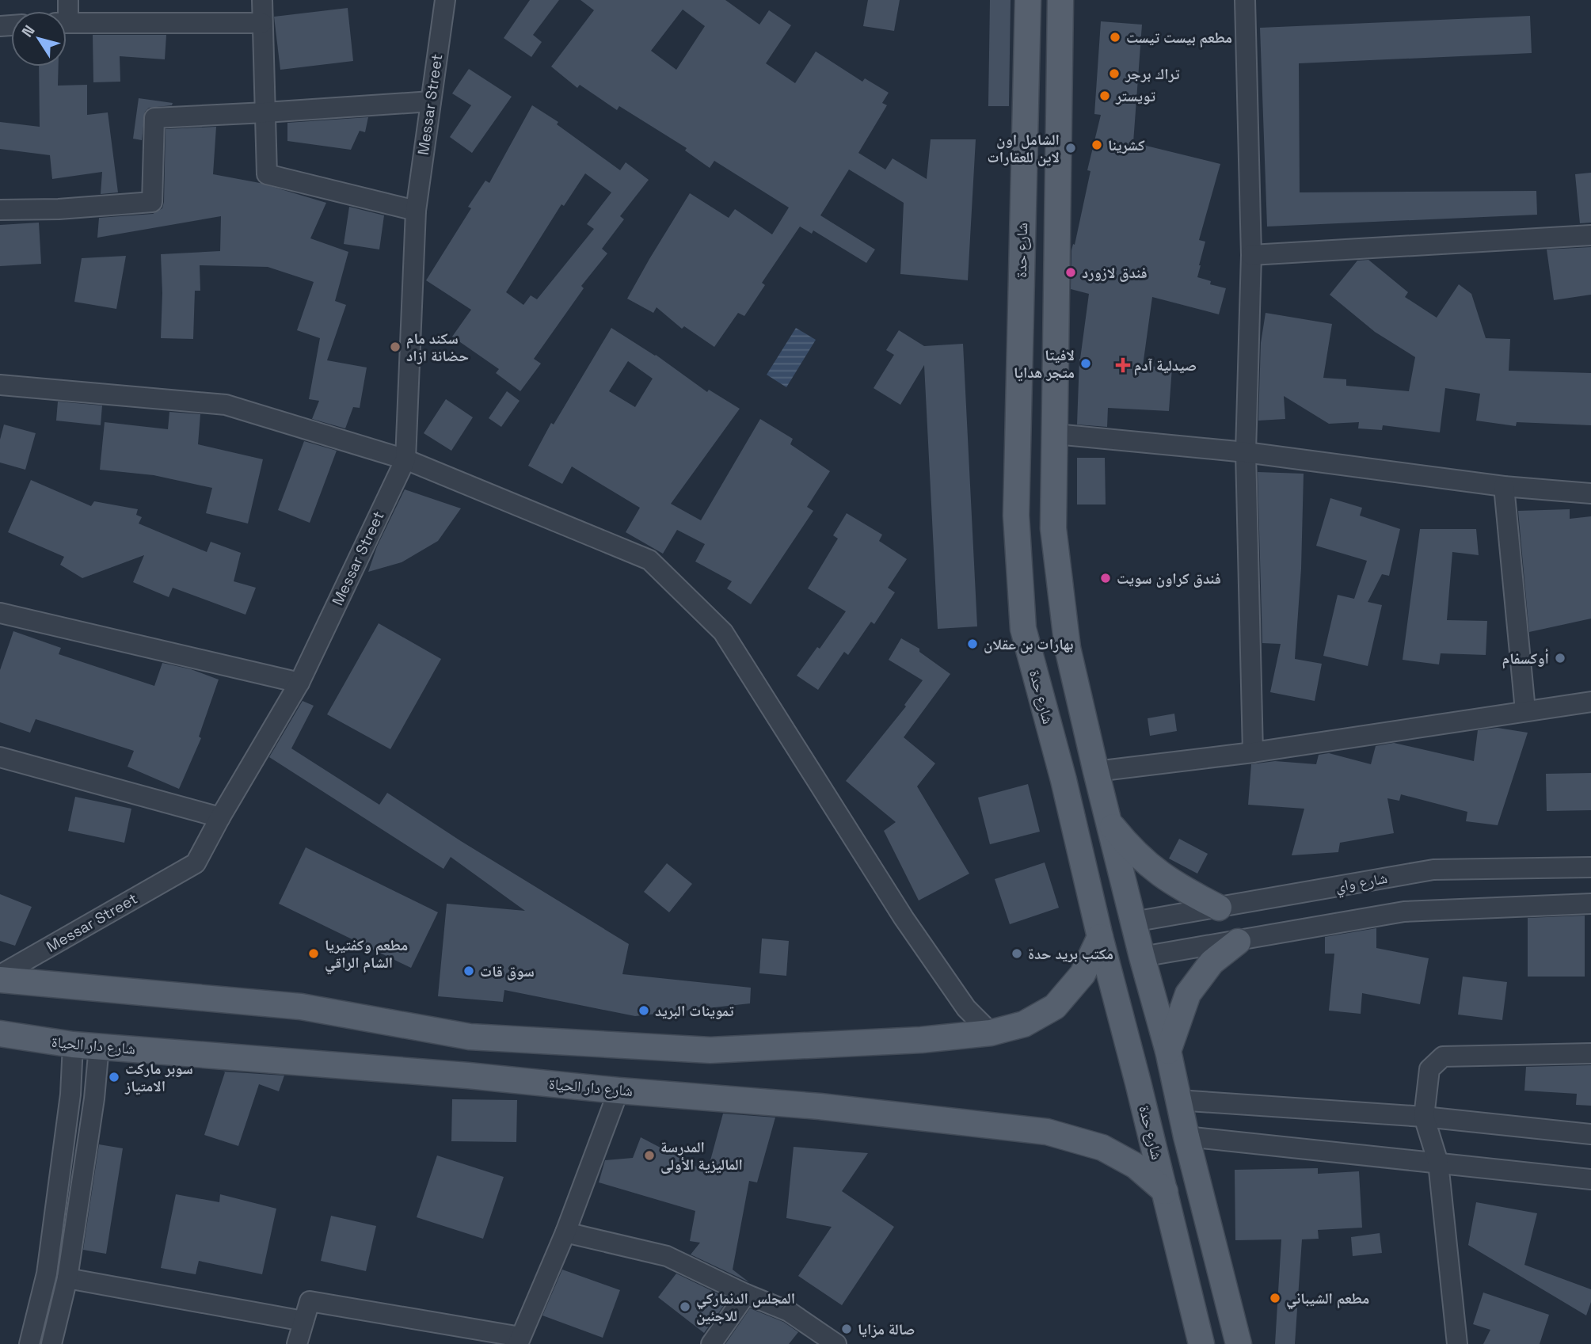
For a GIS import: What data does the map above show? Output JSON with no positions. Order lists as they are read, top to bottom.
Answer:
{
  "streets": {
    "main road": ["شارع حدة", "شارع دار الحياة"],
    "street": ["Messar Street", "شارع واي"]
  },
  "crossings": [
    ["شارع حدة", "شارع دار الحياة"]
  ],
  "places": {
    "other": [
      "مطعم بيست تيست",
      "تراك برجر",
      "تويستر",
      "كشرينا",
      "الشامل اون لاين للعقارات",
      "فندق لازورد",
      "سكند مام حضانة ازاد",
      "لافيتا متجر هدايا",
      "فندق كراون سويت",
      "بهارات بن عقلان",
      "أوكسفام",
      "مطعم وكفتيريا الشام الراقي",
      "مكتب بريد حدة",
      "سوق قات",
      "تموينات البريد",
      "سوبر ماركت الامتياز",
      "المدرسة الماليزية الأولى",
      "مطعم الشيباني",
      "المجلس الدنماركي للاجئين",
      "صالة مزايا"
    ],
    "health": ["صيدلية آدم"]
  },
  "north": "top left"
}
